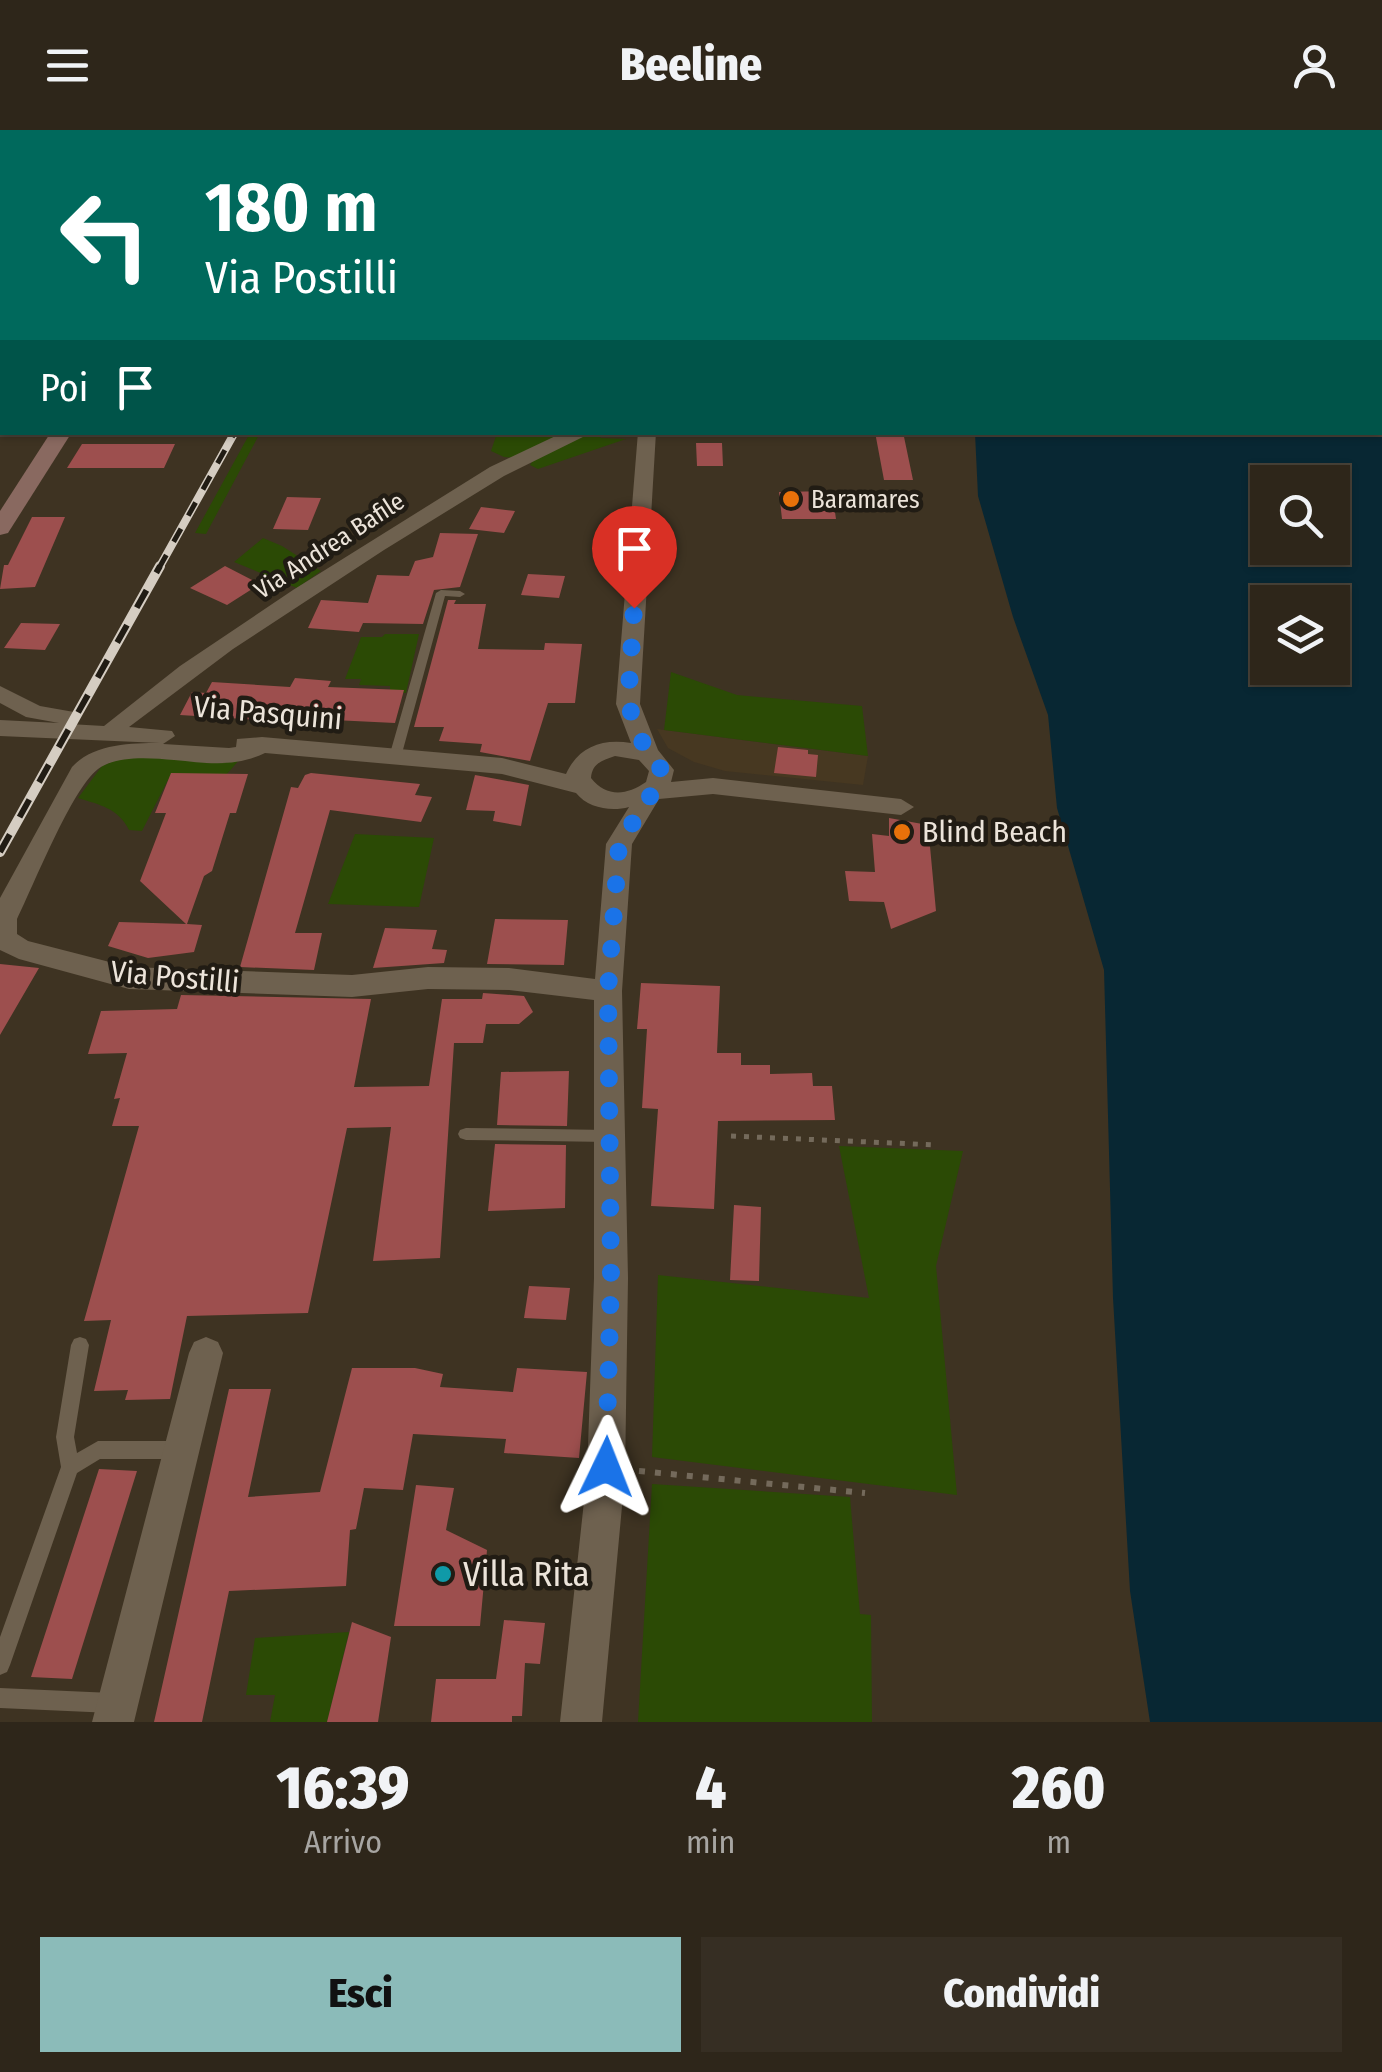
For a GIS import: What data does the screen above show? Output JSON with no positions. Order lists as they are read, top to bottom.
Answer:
{
  "streets": {
    "street": ["Via Andrea Bafile", "Via Pasquini", "Via Postilli"]
  },
  "crossings": [
    ["Via Andrea Bafile", "Via Pasquini"],
    ["Via Pasquini", "Via Postilli"]
  ],
  "places": ["Baramares", "Blind Beach", "Villa Rita"],
  "page": {
    "header": "Beeline",
    "turn": ["180 m", "Via Postilli"],
    "then": "Poi",
    "eta": [
      "16:39",
      "Arrivo",
      "4",
      "min",
      "260",
      "m"
    ],
    "buttons": ["Esci", "Condividi"]
  }
}
